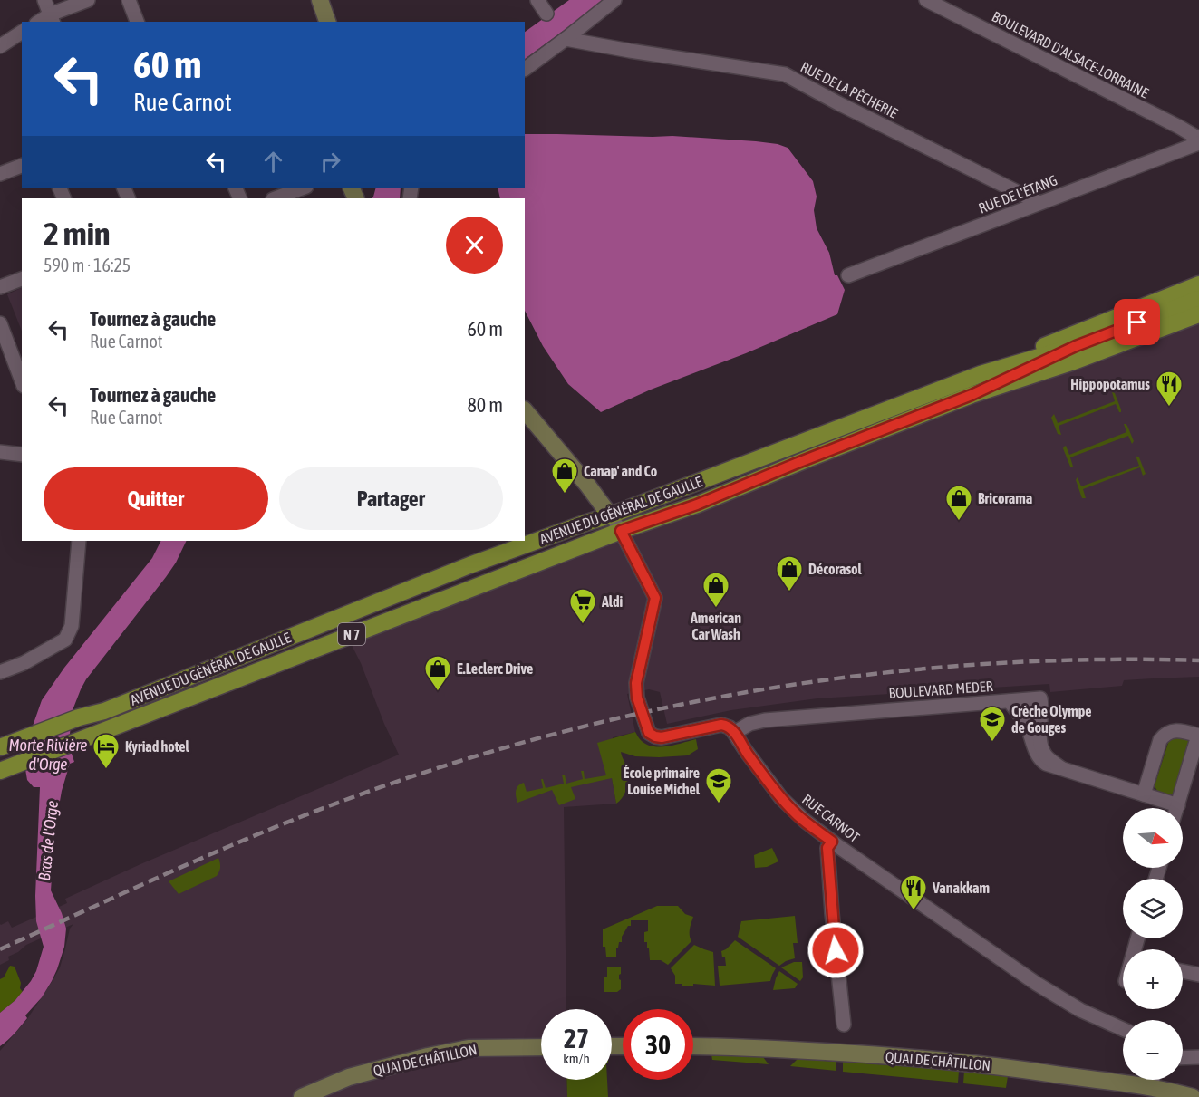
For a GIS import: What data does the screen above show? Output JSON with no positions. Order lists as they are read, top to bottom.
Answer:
{
  "streets": {
    "main road": ["AVENUE DU GÉNÉRAL DE GAULLE", "N 7", "QUAI DE CHÂTILLON"],
    "street": [
      "BOULEVARD D'ALSACE-LORRAINE",
      "RUE DE LA PÊCHERIE",
      "RUE DE L'ÉTANG",
      "BOULEVARD MEDER",
      "RUE CARNOT"
    ]
  },
  "crossings": [
    ["RUE DE LA PÊCHERIE", "RUE DE L'ÉTANG"],
    ["BOULEVARD MEDER", "RUE CARNOT"]
  ],
  "water": ["Morte Rivière d'Orge", "Bras de l'Orge"],
  "places": {
    "restaurant": ["Hippopotamus", "Vanakkam"],
    "shop": [
      "Canap' and Co",
      "Bricorama",
      "Décorasol",
      "American Car Wash",
      "E.Leclerc Drive"
    ],
    "supermarket": ["Aldi"],
    "school or university": ["Crèche Olympe de Gouges", "École primaire Louise Michel"],
    "hotel": ["Kyriad hotel"]
  },
  "north": "right",
  "page": {
    "turn": ["60 m", "Rue Carnot"],
    "heading": ["2 min", "590 m · 16:25"],
    "list": [
      {
        "name": "Tournez à gauche",
        "note": "Rue Carnot",
        "value": "60 m"
      },
      {
        "name": "Tournez à gauche",
        "note": "Rue Carnot",
        "value": "80 m"
      }
    ],
    "buttons": ["Quitter", "Partager"],
    "map_buttons": ["+", "−"],
    "speed": "27 km/h",
    "limit": "30"
  }
}
